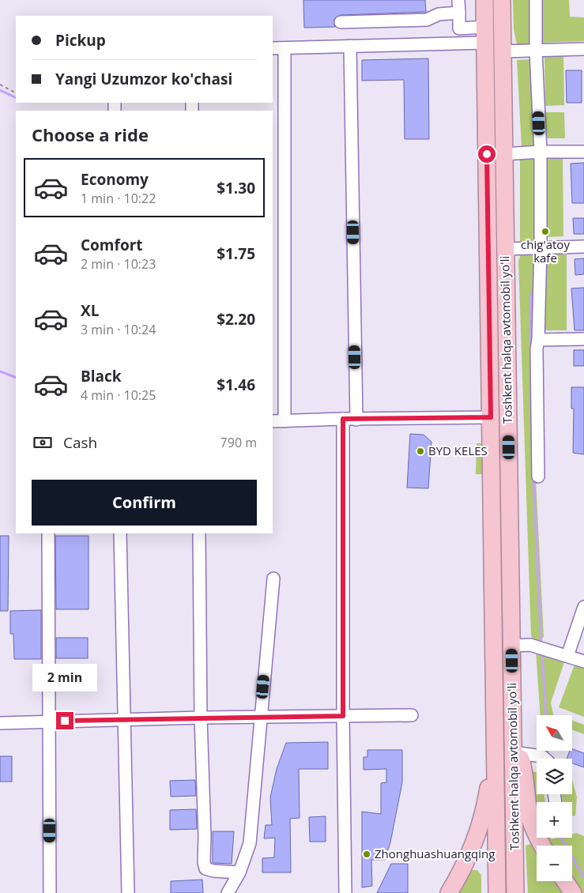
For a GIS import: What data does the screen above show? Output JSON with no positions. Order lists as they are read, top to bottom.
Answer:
{
  "streets": {
    "highway": ["Toshkent halqa avtomobil yo'li"]
  },
  "places": ["chig'atoy kafe", "BYD KELES", "Zhonghuashuangqing"],
  "north": "top left",
  "page": {
    "banner": ["Pickup", "Yangi Uzumzor ko'chasi"],
    "heading": "Choose a ride",
    "list": [
      {
        "name": "Economy",
        "note": "1 min · 10:22",
        "value": "$1.30"
      },
      {
        "name": "Comfort",
        "note": "2 min · 10:23",
        "value": "$1.75"
      },
      {
        "name": "XL",
        "note": "3 min · 10:24",
        "value": "$2.20"
      },
      {
        "name": "Black",
        "note": "4 min · 10:25",
        "value": "$1.46"
      }
    ],
    "pay": ["Cash", "790 m"],
    "buttons": "Confirm",
    "bubble": "2 min",
    "map_buttons": ["+", "−"]
  }
}
